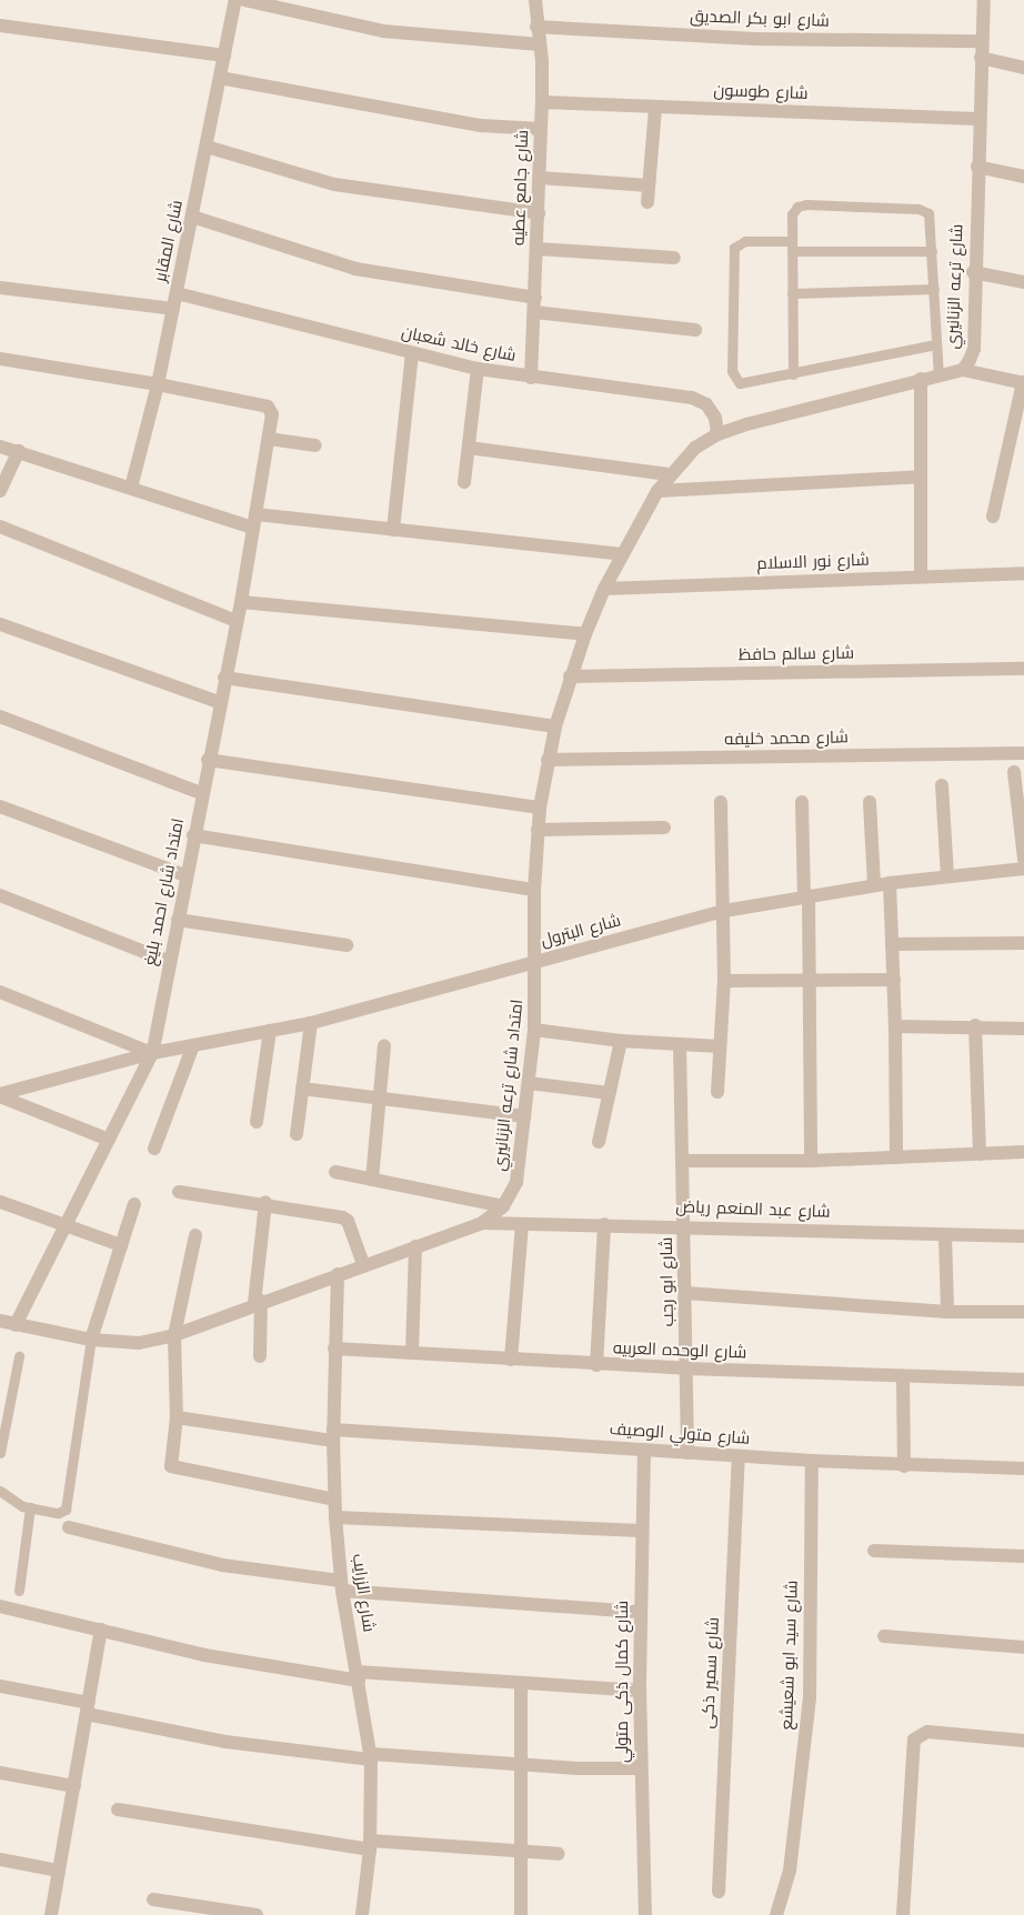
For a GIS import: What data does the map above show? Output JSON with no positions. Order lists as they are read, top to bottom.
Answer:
{
  "streets": {
    "street": [
      "شارع ابو بكر الصديق",
      "شارع طوسون",
      "شارع جامع عطيه",
      "شارع المقابر",
      "شارع ترعه الزنانيري",
      "شارع خالد شعبان",
      "شارع نور الاسلام",
      "شارع سالم حافظ",
      "شارع محمد خليفه",
      "امتداد شارع احمد بليغ",
      "شارع البترول",
      "امتداد شارع ترعه الزنانيري",
      "شارع عبد المنعم رياض",
      "شارع ابو رجب",
      "شارع الوحده العربيه",
      "شارع متولي الوصيف",
      "شارع الزرايب",
      "شارع سيد ابو شعيشع",
      "شارع سمير ذكى",
      "شارع كمال ذكى متولي"
    ]
  },
  "crossings": [
    ["شارع ابو بكر الصديق", "شارع جامع عطيه"],
    ["شارع ابو بكر الصديق", "شارع ترعه الزنانيري"],
    ["شارع طوسون", "شارع جامع عطيه"],
    ["شارع طوسون", "شارع ترعه الزنانيري"],
    ["شارع جامع عطيه", "شارع خالد شعبان"],
    ["شارع المقابر", "شارع خالد شعبان"],
    ["شارع المقابر", "امتداد شارع احمد بليغ"],
    ["شارع ترعه الزنانيري", "شارع خالد شعبان"],
    ["شارع ترعه الزنانيري", "امتداد شارع ترعه الزنانيري"],
    ["شارع نور الاسلام", "امتداد شارع ترعه الزنانيري"],
    ["شارع سالم حافظ", "امتداد شارع ترعه الزنانيري"],
    ["شارع محمد خليفه", "امتداد شارع ترعه الزنانيري"],
    ["امتداد شارع احمد بليغ", "شارع البترول"],
    ["امتداد شارع احمد بليغ", "امتداد شارع ترعه الزنانيري"],
    ["شارع البترول", "امتداد شارع ترعه الزنانيري"],
    ["امتداد شارع ترعه الزنانيري", "شارع عبد المنعم رياض"],
    ["امتداد شارع ترعه الزنانيري", "شارع الزرايب"],
    ["شارع عبد المنعم رياض", "شارع ابو رجب"],
    ["شارع ابو رجب", "شارع الوحده العربيه"],
    ["شارع ابو رجب", "شارع متولي الوصيف"],
    ["شارع الوحده العربيه", "شارع الزرايب"],
    ["شارع متولي الوصيف", "شارع الزرايب"],
    ["شارع متولي الوصيف", "شارع سيد ابو شعيشع"],
    ["شارع متولي الوصيف", "شارع سمير ذكى"],
    ["شارع متولي الوصيف", "شارع كمال ذكى متولي"]
  ]
}
